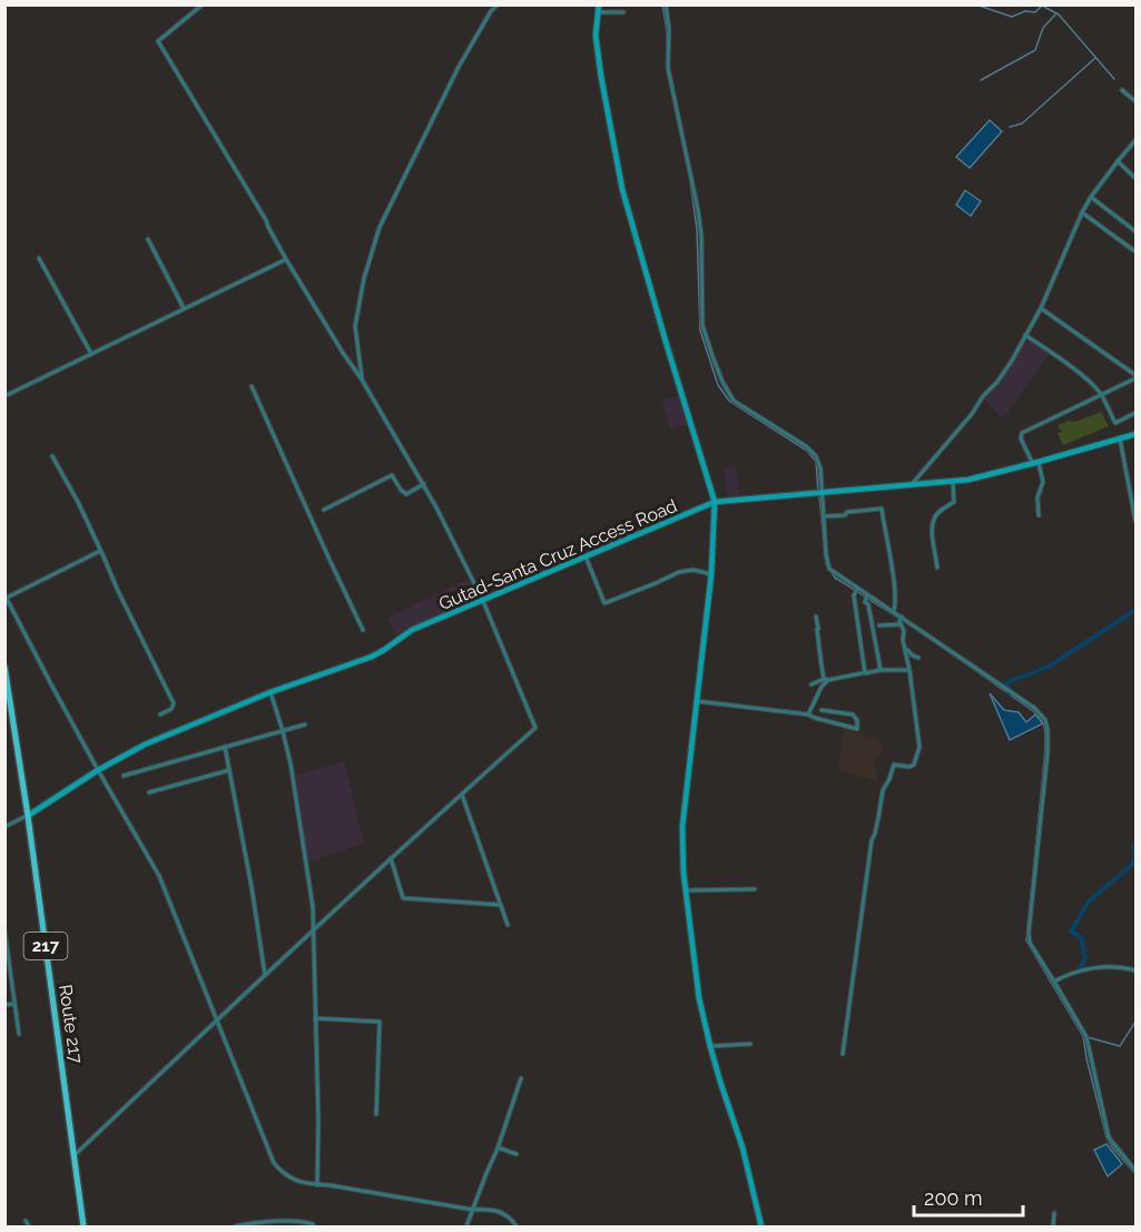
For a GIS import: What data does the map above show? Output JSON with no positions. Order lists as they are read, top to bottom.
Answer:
{
  "streets": {
    "main road": ["217", "Route 217"],
    "street": ["Gutad-Santa Cruz Access Road"]
  },
  "crossings": [
    ["Gutad-Santa Cruz Access Road", "Route 217"]
  ],
  "scale_bar": "200 m"
}
